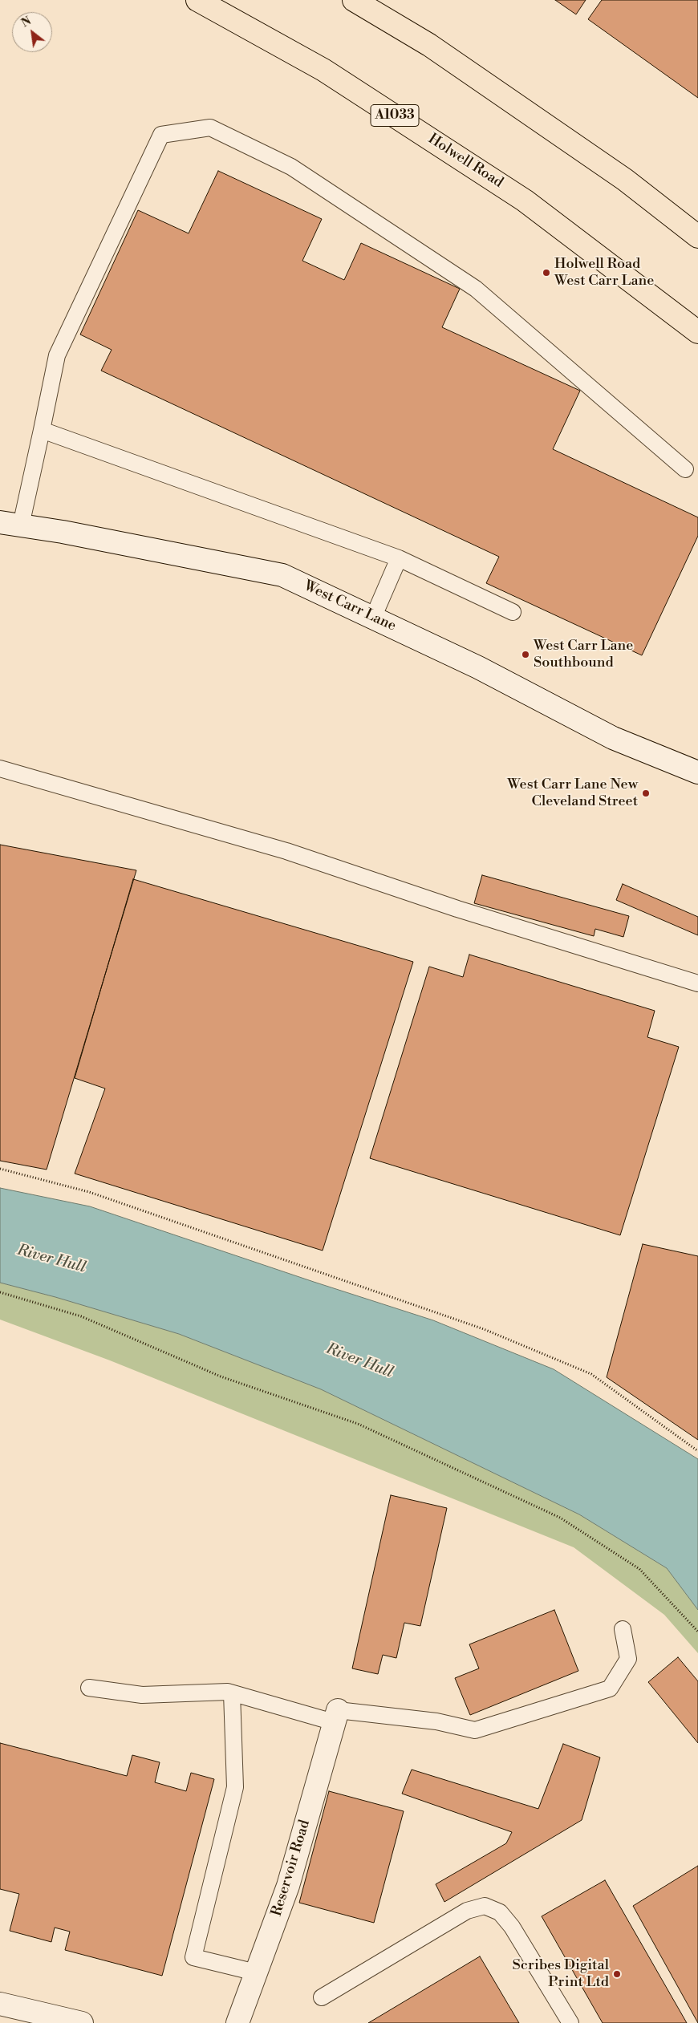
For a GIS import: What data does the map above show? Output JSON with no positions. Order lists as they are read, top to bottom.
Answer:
{
  "streets": {
    "highway": ["A1033", "Holwell Road"],
    "street": ["West Carr Lane", "Reservoir Road"]
  },
  "water": ["River Hull"],
  "places": [
    "Holwell Road West Carr Lane",
    "West Carr Lane Southbound",
    "West Carr Lane New Cleveland Street",
    "Scribes Digital Print Ltd"
  ],
  "north": "top left"
}
